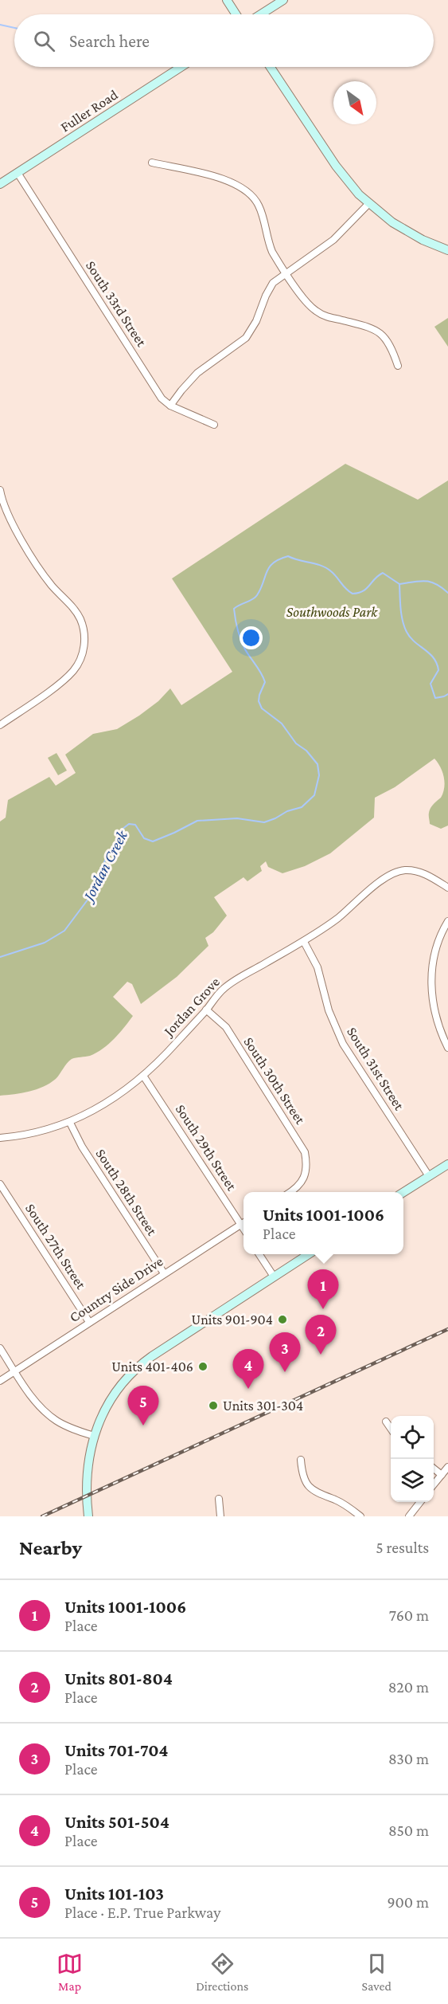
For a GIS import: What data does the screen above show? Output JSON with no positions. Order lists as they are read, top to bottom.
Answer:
{
  "streets": {
    "street": [
      "Fuller Road",
      "South 33rd Street",
      "Jordan Grove",
      "South 31st Street",
      "South 30th Street",
      "South 29th Street",
      "South 28th Street",
      "South 27th Street",
      "Country Side Drive"
    ]
  },
  "crossings": [
    ["Fuller Road", "South 33rd Street"],
    ["Jordan Grove", "South 31st Street"],
    ["Jordan Grove", "South 30th Street"],
    ["Jordan Grove", "South 29th Street"],
    ["Jordan Grove", "South 28th Street"],
    ["South 29th Street", "Country Side Drive"],
    ["South 28th Street", "Country Side Drive"],
    ["South 27th Street", "Country Side Drive"]
  ],
  "water": ["Jordan Creek"],
  "parks": ["Southwoods Park"],
  "places": ["Units 901-904", "Units 401-406", "Units 301-304"],
  "north": "bottom right",
  "page": {
    "search": "Search here",
    "popup": ["Units 1001-1006", "Place"],
    "pins": [
      "1",
      "2",
      "3",
      "4",
      "5"
    ],
    "heading": ["Nearby", "5 results"],
    "list": [
      {
        "mark": "1",
        "name": "Units 1001-1006",
        "note": "Place",
        "value": "760 m"
      },
      {
        "mark": "2",
        "name": "Units 801-804",
        "note": "Place",
        "value": "820 m"
      },
      {
        "mark": "3",
        "name": "Units 701-704",
        "note": "Place",
        "value": "830 m"
      },
      {
        "mark": "4",
        "name": "Units 501-504",
        "note": "Place",
        "value": "850 m"
      },
      {
        "mark": "5",
        "name": "Units 101-103",
        "note": "Place · E.P. True Parkway",
        "value": "900 m"
      }
    ],
    "nav": ["Map", "Directions", "Saved"]
  }
}
